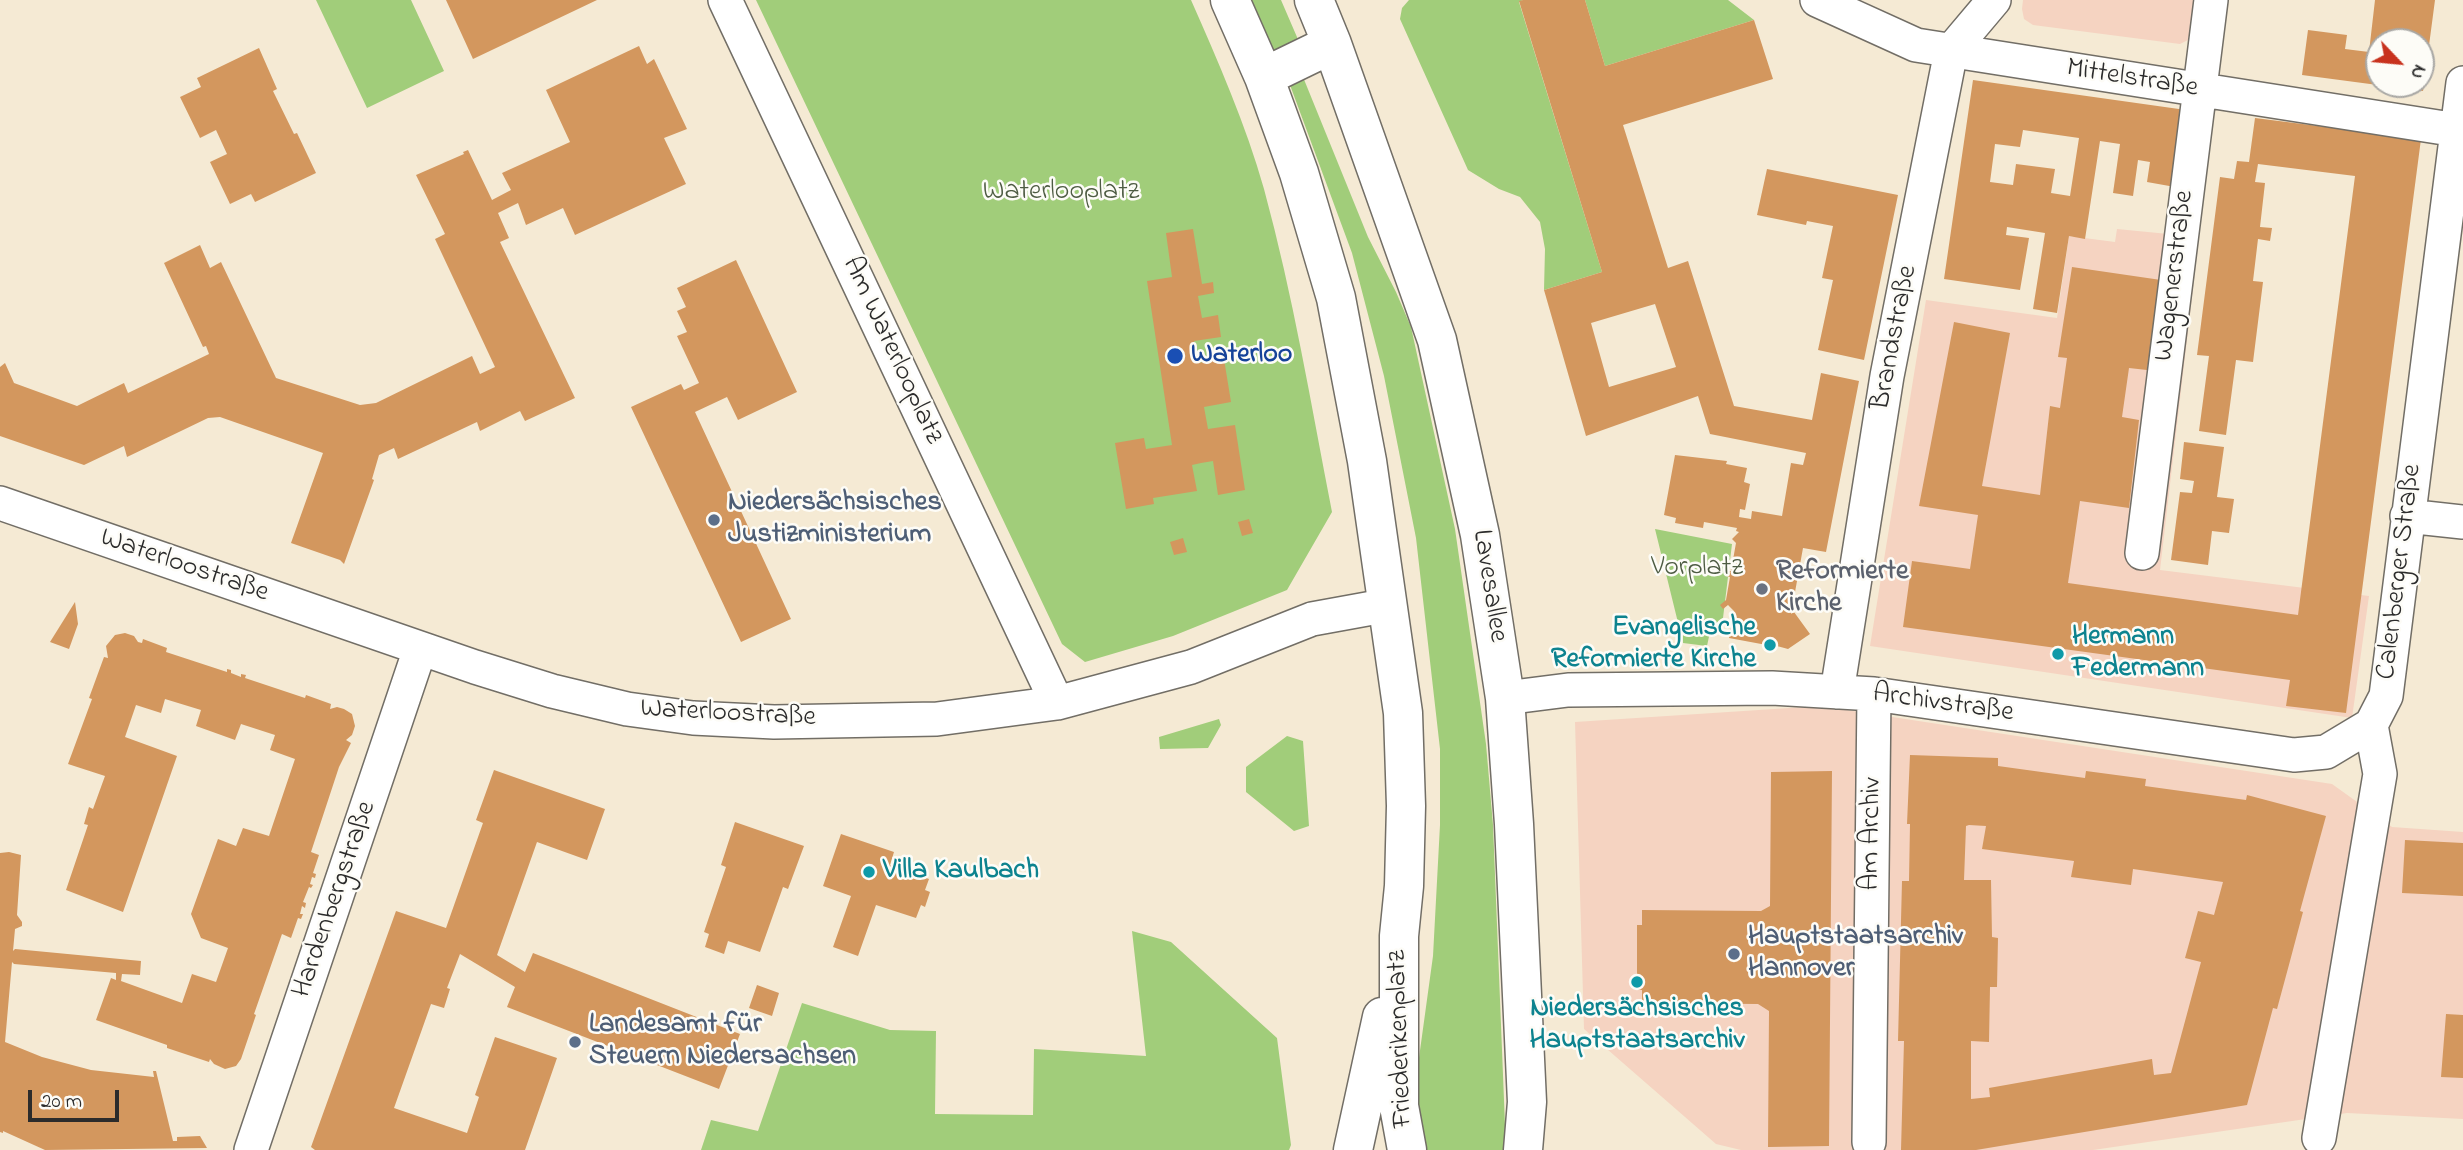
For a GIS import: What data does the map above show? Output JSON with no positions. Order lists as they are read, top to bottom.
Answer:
{
  "streets": {
    "main road": ["Lavesallee", "Friederikenplatz"],
    "street": [
      "Mittelstraße",
      "Wagenerstraße",
      "Brandstraße",
      "Am Waterlooplatz",
      "Waterloostraße",
      "Calenberger Straße",
      "Archivstraße",
      "Am Archiv",
      "Hardenbergstraße"
    ]
  },
  "crossings": [
    ["Mittelstraße", "Wagenerstraße"],
    ["Mittelstraße", "Brandstraße"],
    ["Mittelstraße", "Calenberger Straße"],
    ["Brandstraße", "Archivstraße"],
    ["Am Waterlooplatz", "Waterloostraße"],
    ["Waterloostraße", "Hardenbergstraße"],
    ["Calenberger Straße", "Archivstraße"],
    ["Lavesallee", "Archivstraße"],
    ["Archivstraße", "Am Archiv"]
  ],
  "parks": ["Waterlooplatz", "Vorplatz"],
  "places": [
    "Waterloo",
    "Niedersächsisches Justizministerium",
    "Reformierte Kirche",
    "Evangelische Reformierte Kirche",
    "Hermann Federmann",
    "Villa Kaulbach",
    "Hauptstaatsarchiv Hannover",
    "Niedersächsisches Hauptstaatsarchiv",
    "Landesamt für Steuern Niedersachsen"
  ],
  "scale_bar": "20 m",
  "north": "bottom right"
}
